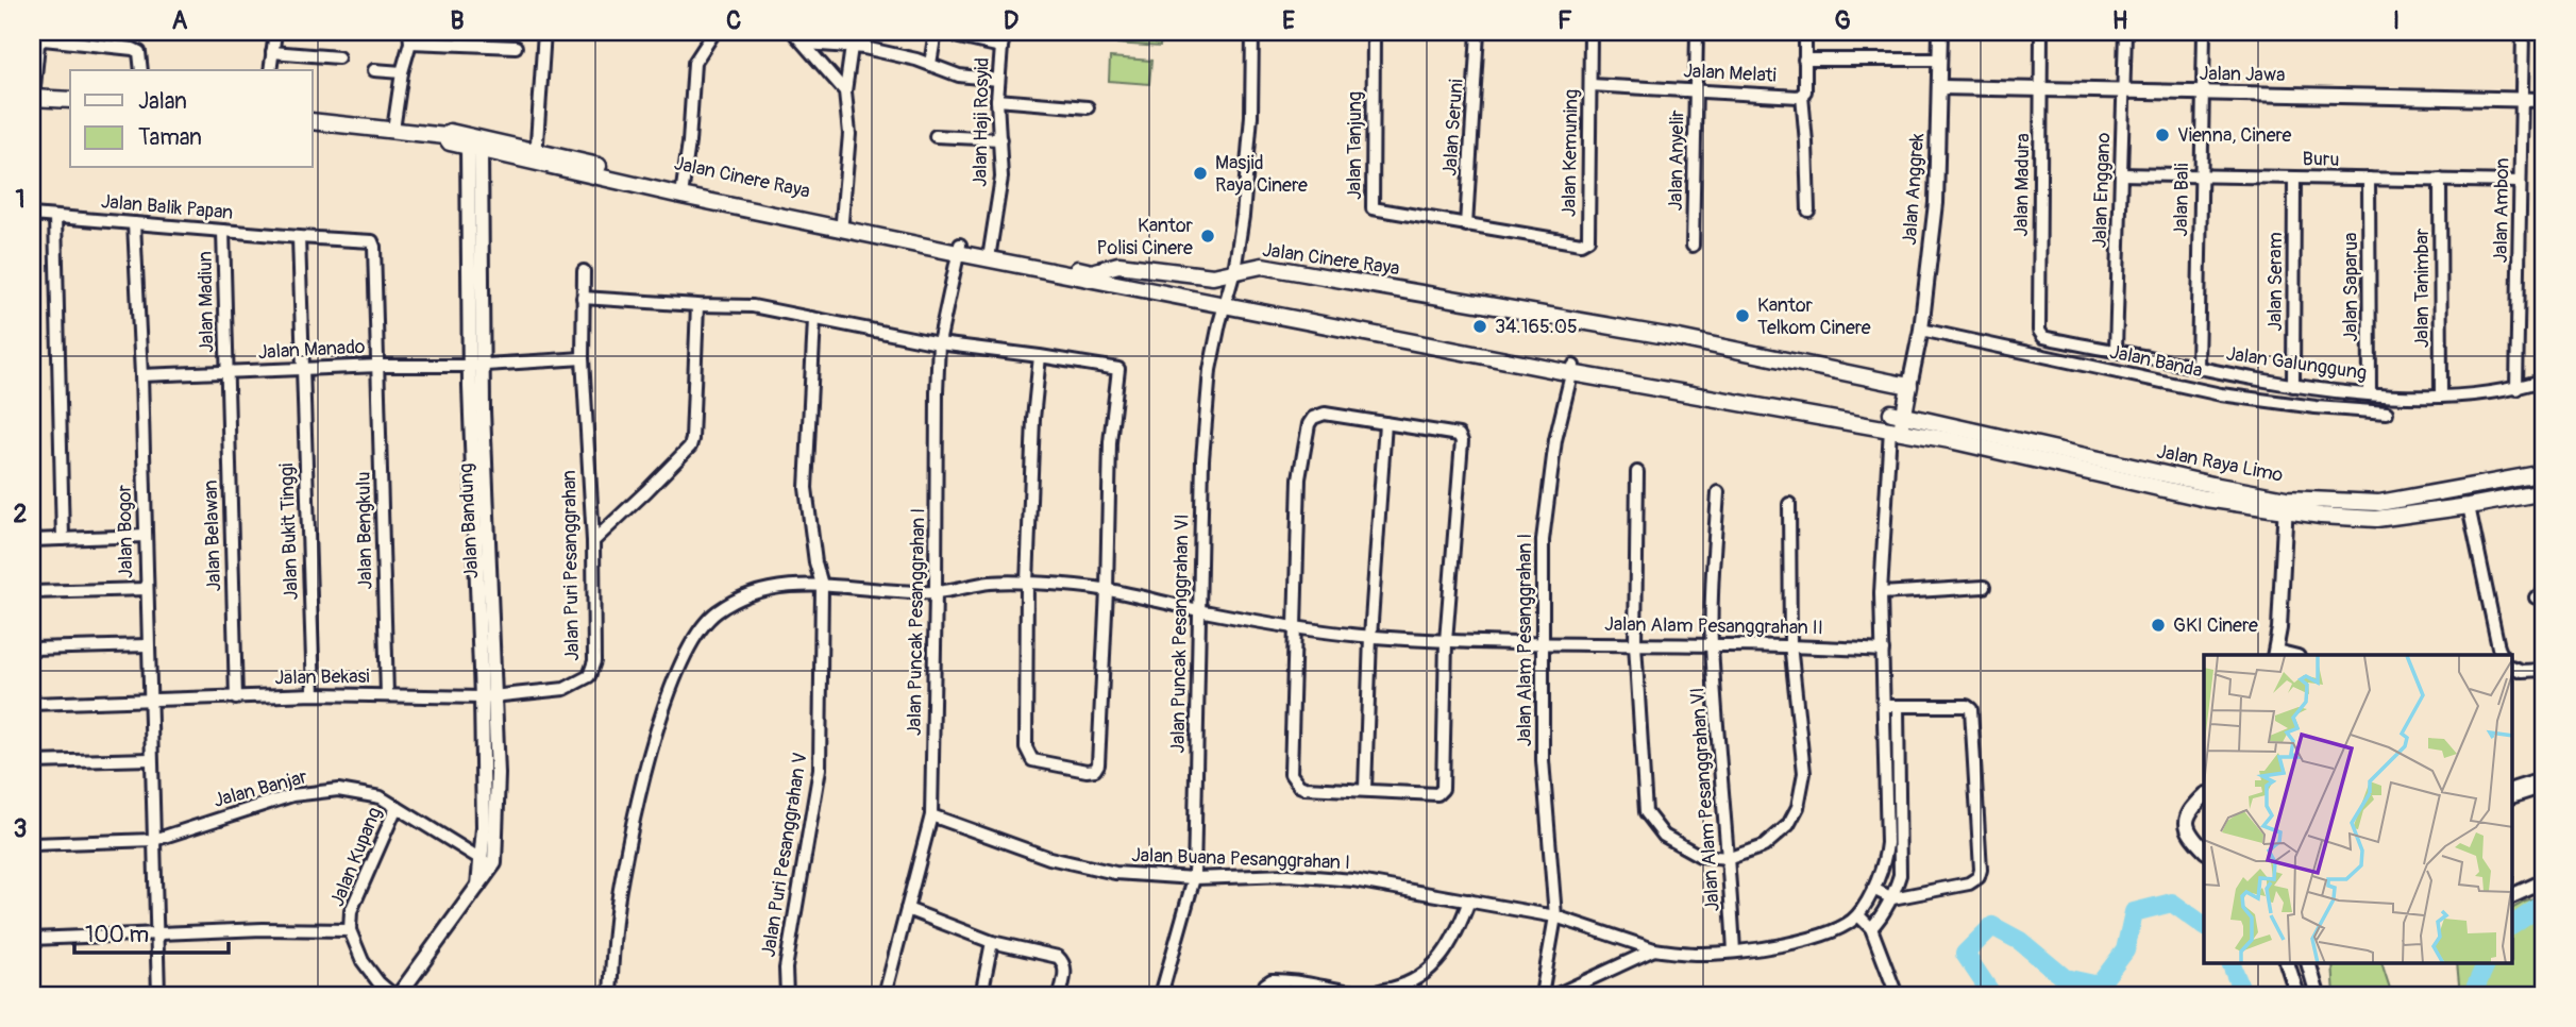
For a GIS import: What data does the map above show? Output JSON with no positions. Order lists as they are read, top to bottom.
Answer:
{
  "streets": {
    "main road": ["Jalan Cinere Raya", "Jalan Anggrek", "Jalan Raya Limo"],
    "street": [
      "Jalan Melati",
      "Jalan Jawa",
      "Jalan Haji Rosyid",
      "Jalan Seruni",
      "Jalan Tanjung",
      "Jalan Kemuning",
      "Buru",
      "Jalan Anyelir",
      "Jalan Madura",
      "Jalan Enggano",
      "Jalan Bali",
      "Jalan Balik Papan",
      "Jalan Ambon",
      "Jalan Seram",
      "Jalan Saparua",
      "Jalan Tanimbar",
      "Jalan Madiun",
      "Jalan Manado",
      "Jalan Banda",
      "Jalan Galunggung",
      "Jalan Bandung",
      "Jalan Bengkulu",
      "Jalan Bogor",
      "Jalan Bukit Tinggi",
      "Jalan Belawan",
      "Jalan Puri Pesanggrahan",
      "Jalan Puncak Pesanggrahan I",
      "Jalan Alam Pesanggrahan II",
      "Jalan Puncak Pesanggrahan VI",
      "Jalan Alam Pesanggrahan I",
      "Jalan Bekasi",
      "Jalan Banjar",
      "Jalan Alam Pesanggrahan VI",
      "Jalan Puri Pesanggrahan V",
      "Jalan Kupang",
      "Jalan Buana Pesanggrahan I"
    ]
  },
  "crossings": [
    ["Jalan Melati", "Jalan Kemuning"],
    ["Jalan Melati", "Jalan Anyelir"],
    ["Jalan Jawa", "Jalan Madura"],
    ["Jalan Jawa", "Jalan Anggrek"],
    ["Jalan Jawa", "Jalan Enggano"],
    ["Jalan Jawa", "Jalan Bali"],
    ["Jalan Jawa", "Jalan Ambon"],
    ["Jalan Haji Rosyid", "Jalan Cinere Raya"],
    ["Jalan Seruni", "Jalan Tanjung"],
    ["Jalan Seruni", "Jalan Kemuning"],
    ["Jalan Tanjung", "Jalan Kemuning"],
    ["Buru", "Jalan Enggano"],
    ["Buru", "Jalan Bali"],
    ["Buru", "Jalan Ambon"],
    ["Buru", "Jalan Seram"],
    ["Buru", "Jalan Saparua"],
    ["Buru", "Jalan Tanimbar"],
    ["Jalan Cinere Raya", "Jalan Anggrek"],
    ["Jalan Cinere Raya", "Jalan Raya Limo"],
    ["Jalan Cinere Raya", "Jalan Bandung"],
    ["Jalan Cinere Raya", "Jalan Puncak Pesanggrahan I"],
    ["Jalan Cinere Raya", "Jalan Puncak Pesanggrahan VI"],
    ["Jalan Cinere Raya", "Jalan Alam Pesanggrahan I"],
    ["Jalan Madura", "Jalan Galunggung"],
    ["Jalan Anggrek", "Jalan Banda"],
    ["Jalan Anggrek", "Jalan Raya Limo"],
    ["Jalan Enggano", "Jalan Galunggung"],
    ["Jalan Bali", "Jalan Galunggung"],
    ["Jalan Balik Papan", "Jalan Madiun"],
    ["Jalan Balik Papan", "Jalan Manado"],
    ["Jalan Balik Papan", "Jalan Bengkulu"],
    ["Jalan Balik Papan", "Jalan Bogor"],
    ["Jalan Balik Papan", "Jalan Bukit Tinggi"],
    ["Jalan Ambon", "Jalan Galunggung"],
    ["Jalan Seram", "Jalan Galunggung"],
    ["Jalan Saparua", "Jalan Galunggung"],
    ["Jalan Tanimbar", "Jalan Galunggung"],
    ["Jalan Madiun", "Jalan Manado"],
    ["Jalan Madiun", "Jalan Belawan"],
    ["Jalan Manado", "Jalan Bandung"],
    ["Jalan Manado", "Jalan Bengkulu"],
    ["Jalan Manado", "Jalan Bogor"],
    ["Jalan Manado", "Jalan Bukit Tinggi"],
    ["Jalan Manado", "Jalan Belawan"],
    ["Jalan Bandung", "Jalan Puri Pesanggrahan"],
    ["Jalan Bandung", "Jalan Bekasi"],
    ["Jalan Bandung", "Jalan Banjar"],
    ["Jalan Bengkulu", "Jalan Bekasi"],
    ["Jalan Bogor", "Jalan Bekasi"],
    ["Jalan Bogor", "Jalan Banjar"],
    ["Jalan Bukit Tinggi", "Jalan Bekasi"],
    ["Jalan Belawan", "Jalan Bekasi"],
    ["Jalan Puri Pesanggrahan", "Jalan Bekasi"],
    ["Jalan Puncak Pesanggrahan I", "Jalan Alam Pesanggrahan II"],
    ["Jalan Puncak Pesanggrahan I", "Jalan Buana Pesanggrahan I"],
    ["Jalan Alam Pesanggrahan II", "Jalan Puncak Pesanggrahan VI"],
    ["Jalan Alam Pesanggrahan II", "Jalan Alam Pesanggrahan I"],
    ["Jalan Alam Pesanggrahan II", "Jalan Alam Pesanggrahan VI"],
    ["Jalan Alam Pesanggrahan II", "Jalan Puri Pesanggrahan V"],
    ["Jalan Puncak Pesanggrahan VI", "Jalan Buana Pesanggrahan I"],
    ["Jalan Alam Pesanggrahan I", "Jalan Buana Pesanggrahan I"],
    ["Jalan Banjar", "Jalan Kupang"],
    ["Jalan Alam Pesanggrahan VI", "Jalan Buana Pesanggrahan I"]
  ],
  "places": [
    "Vienna, Cinere",
    "Masjid Raya Cinere",
    "Kantor Polisi Cinere",
    "Kantor Telkom Cinere",
    "34.165.05",
    "GKI Cinere"
  ],
  "legend": ["Jalan", "Taman"],
  "scale_bar": "100 m",
  "grid": {
    "columns": [
      "A",
      "B",
      "C",
      "D",
      "E",
      "F",
      "G",
      "H",
      "I"
    ],
    "rows": ["1", "2", "3"]
  }
}
